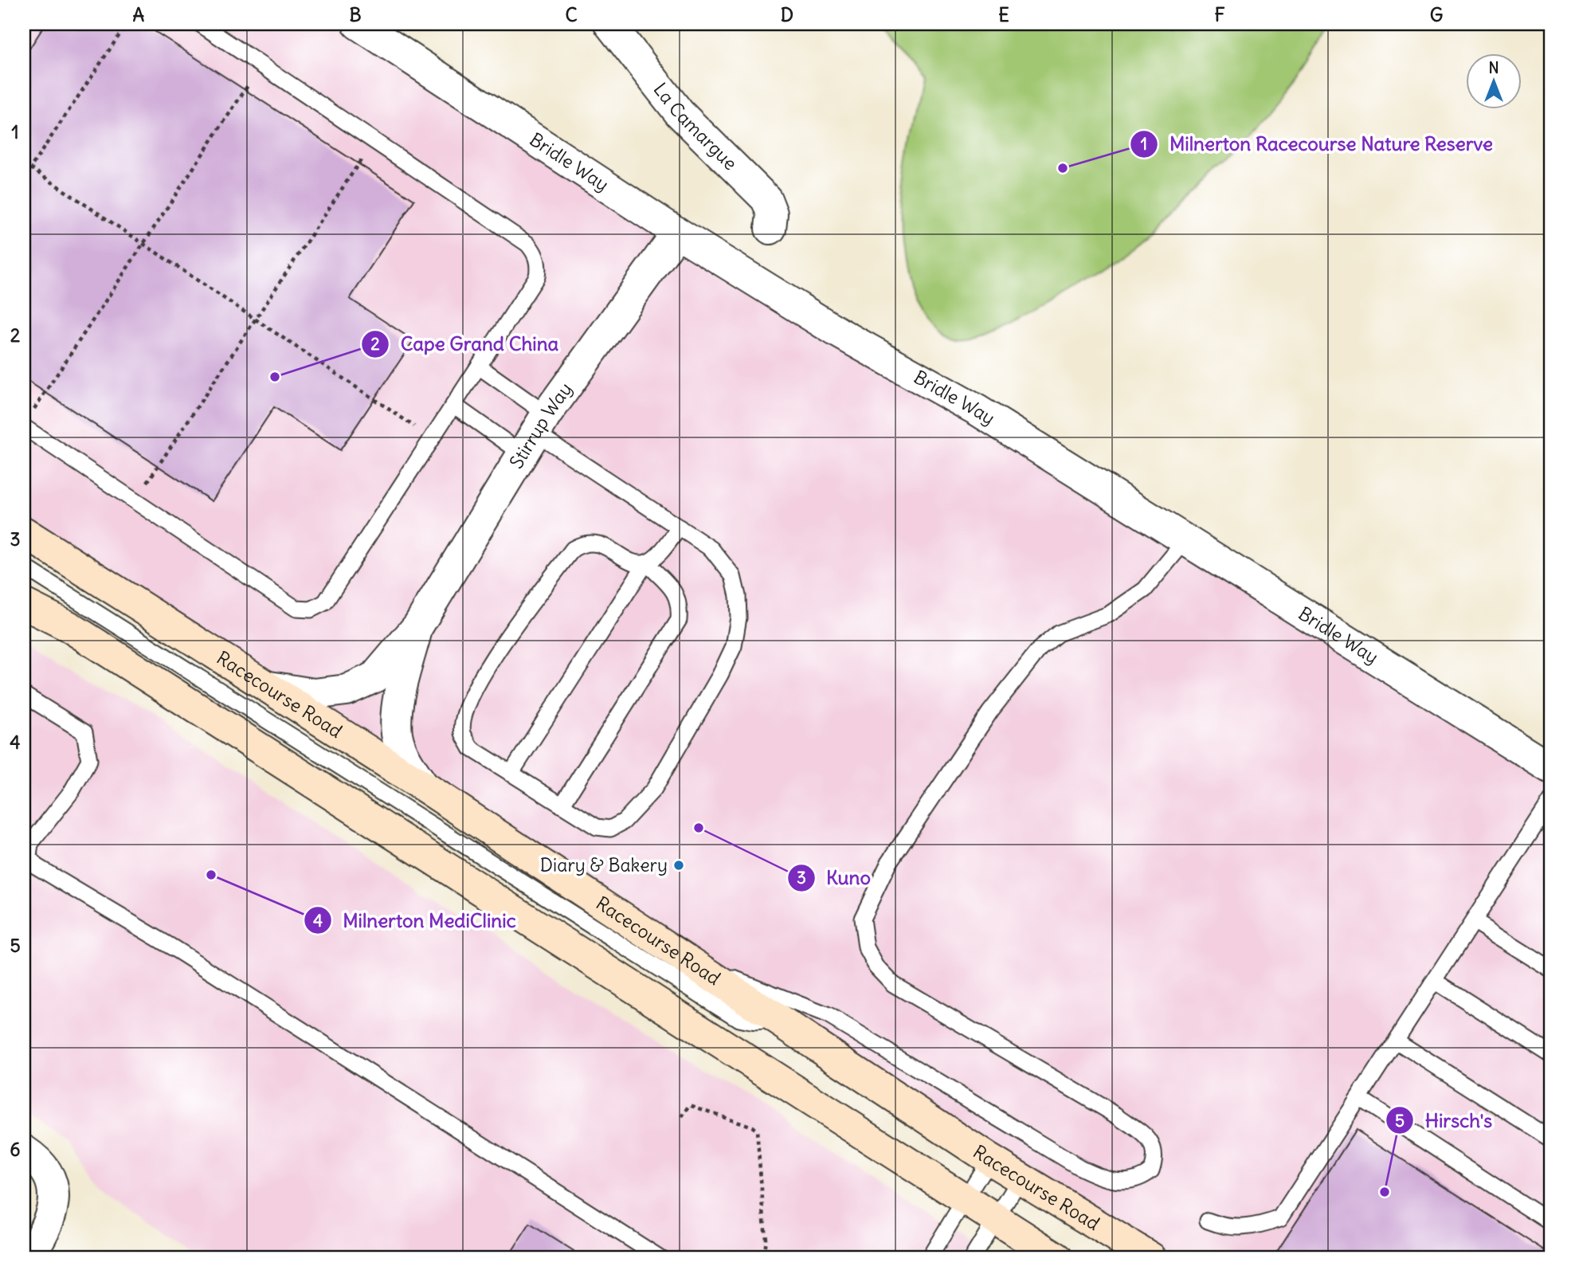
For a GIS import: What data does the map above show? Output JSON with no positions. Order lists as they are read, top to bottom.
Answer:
{
  "streets": {
    "main road": ["Racecourse Road"],
    "street": ["La Camargue", "Bridle Way", "Stirrup Way"]
  },
  "crossings": [
    ["Bridle Way", "Stirrup Way"],
    ["Stirrup Way", "Racecourse Road"]
  ],
  "places": [
    "Milnerton Racecourse Nature Reserve",
    "Cape Grand China",
    "Kuno",
    "Diary & Bakery",
    "Milnerton MediClinic",
    "Hirsch's"
  ],
  "north": "top",
  "grid": {
    "columns": [
      "A",
      "B",
      "C",
      "D",
      "E",
      "F",
      "G"
    ],
    "rows": [
      "1",
      "2",
      "3",
      "4",
      "5",
      "6"
    ]
  }
}
